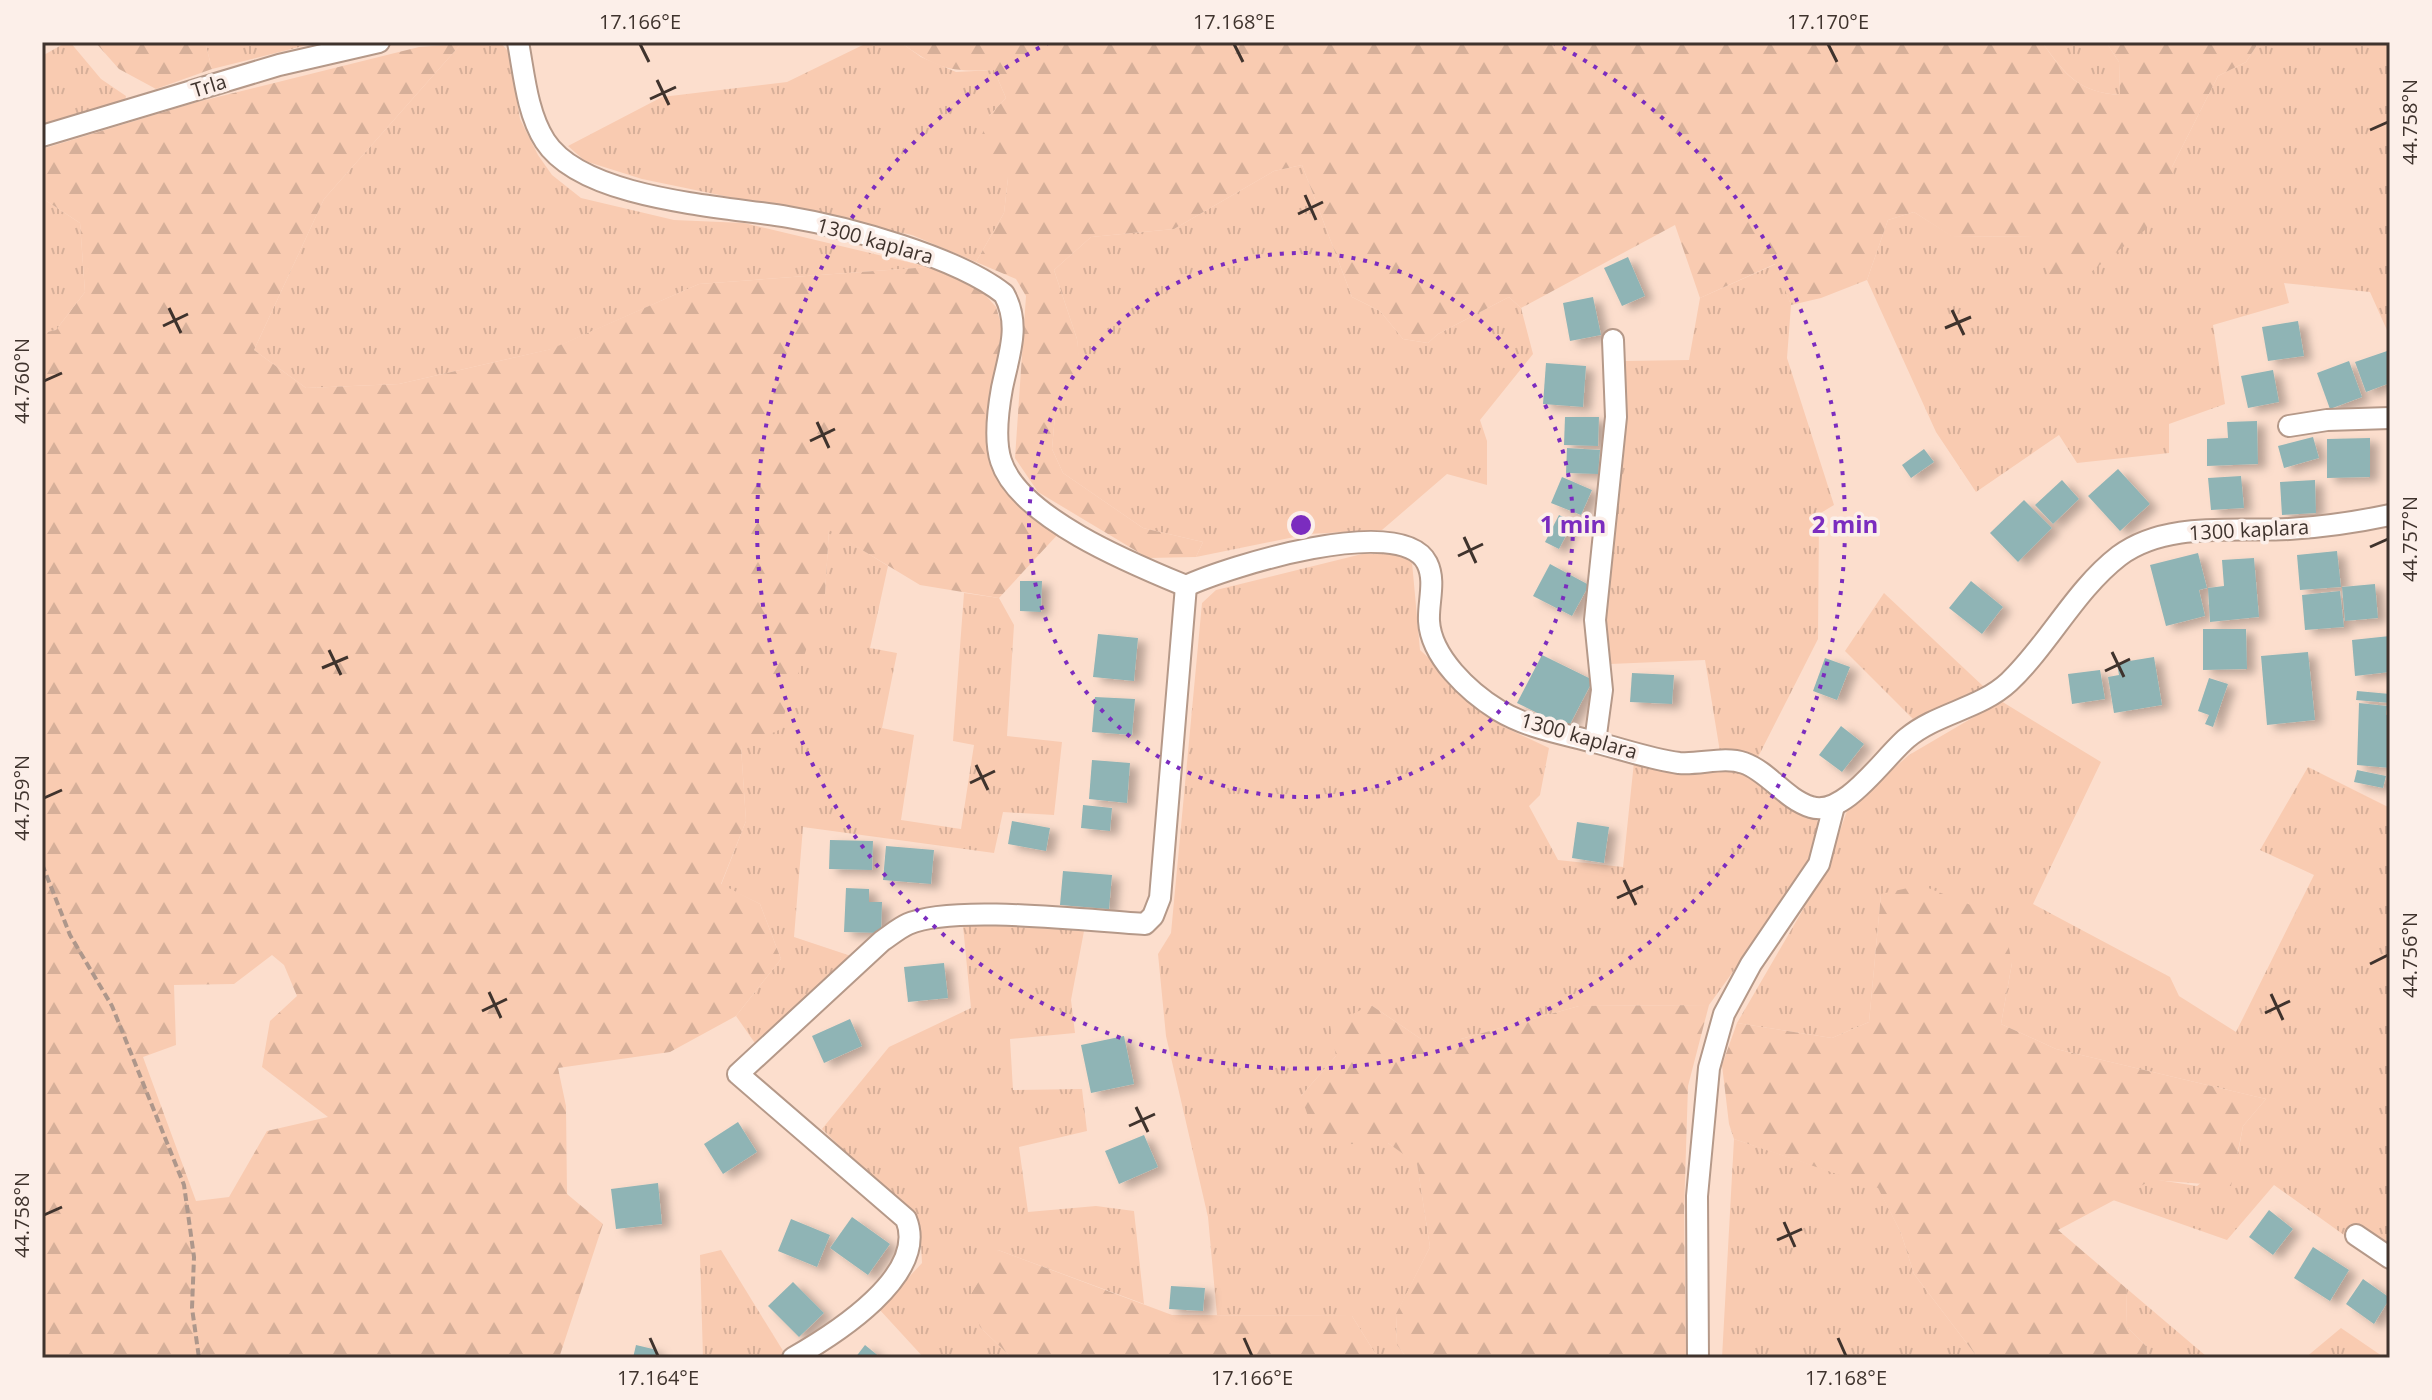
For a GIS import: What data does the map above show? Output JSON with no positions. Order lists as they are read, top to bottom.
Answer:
{
  "streets": {
    "street": ["Trla", "1300 kaplara"]
  },
  "coordinates": [
    "17.166°E",
    "17.168°E",
    "17.170°E",
    "44.758°N",
    "44.760°N",
    "44.757°N",
    "44.759°N",
    "44.756°N",
    "17.164°E"
  ],
  "rings": ["1 min", "2 min"]
}
